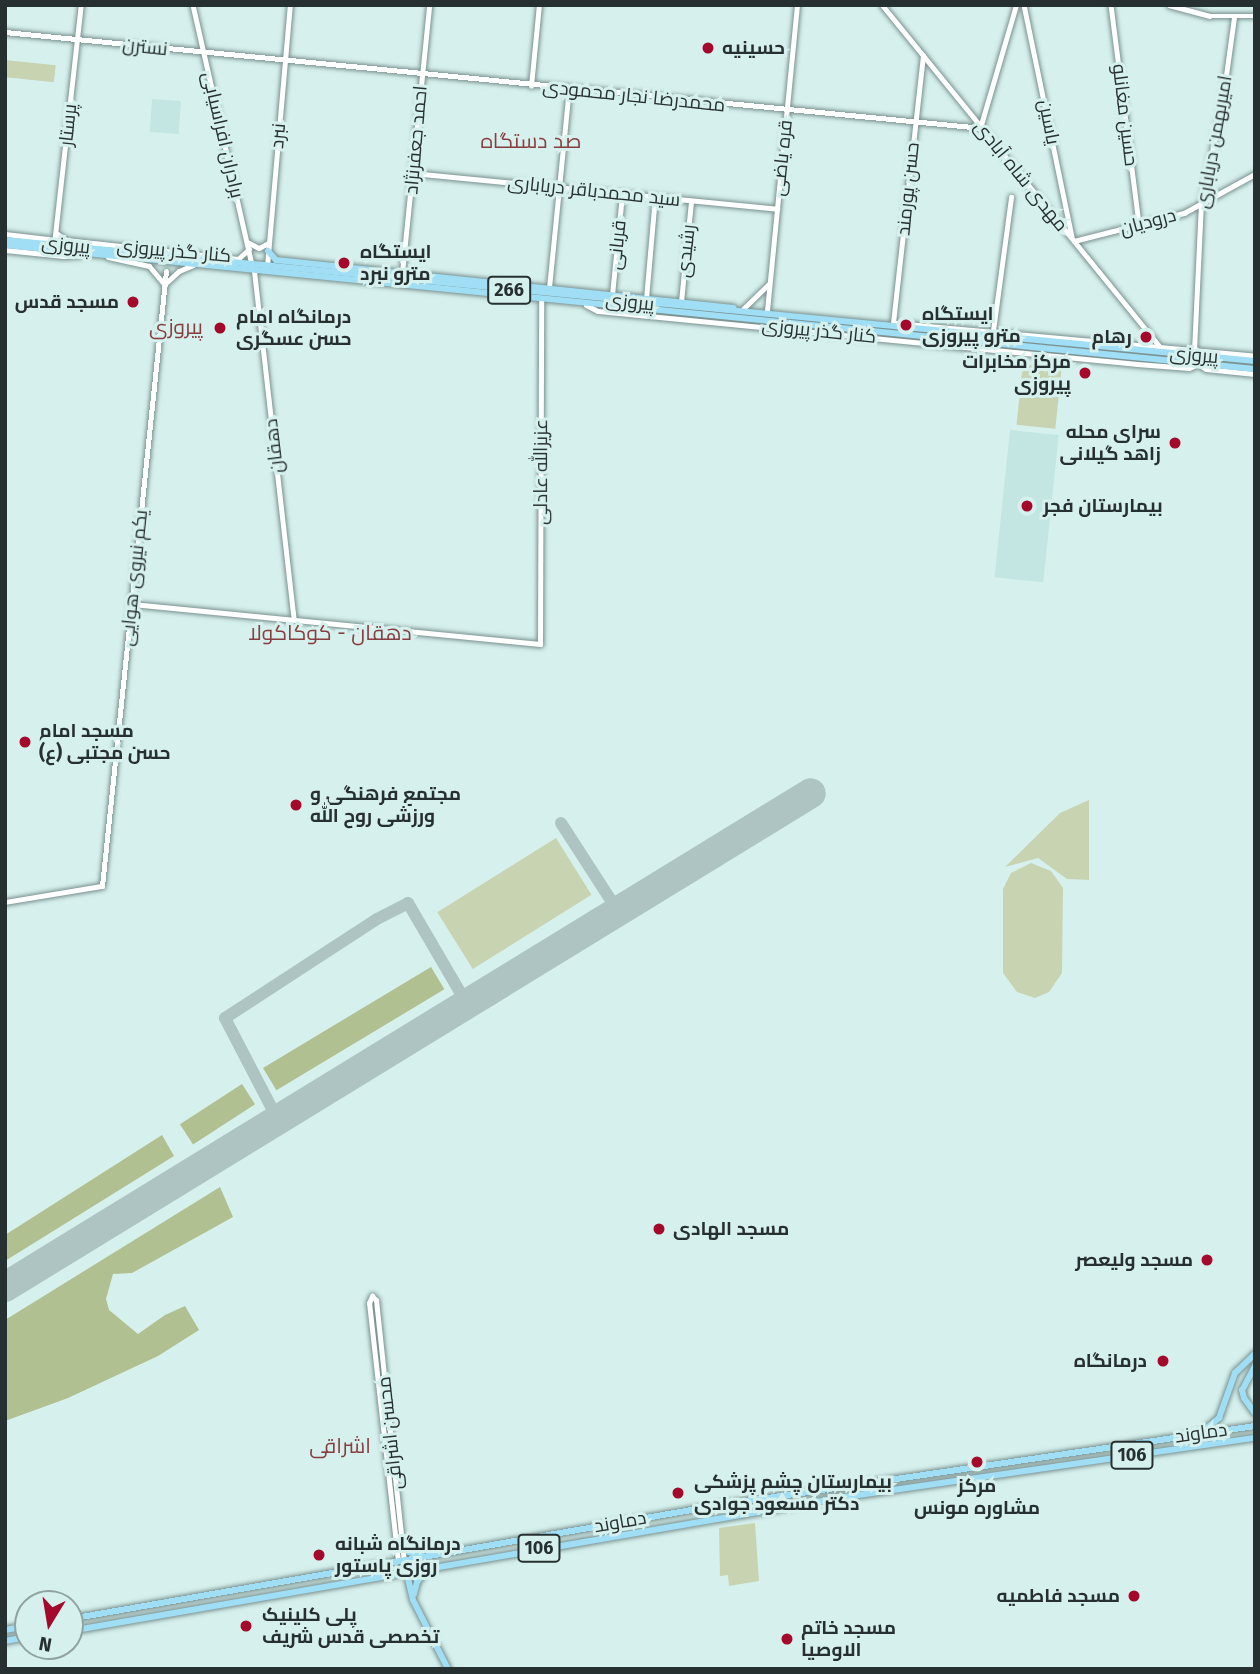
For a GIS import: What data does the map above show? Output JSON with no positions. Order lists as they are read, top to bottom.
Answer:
{
  "streets": {
    "main road": [
      "نبرد",
      "مهدی شاه آبادی",
      "پیروزی",
      "کنار گذر پیروزی",
      "266",
      "دهقان",
      "عزیزالله عادلی",
      "یکم نیروی هوایی",
      "محسن اشراقی",
      "دماوند",
      "106"
    ],
    "street": [
      "نسترن",
      "محمدرضا نجار محمودی",
      "حسین مغانلو",
      "یاسین",
      "پرستار",
      "برادران افراسیابی",
      "احمد جعفرنژاد",
      "امیربهمن دریاباری",
      "قره یاضی",
      "حسن پورمند",
      "سید محمدباقر دریاباری",
      "درودیان",
      "قربانی",
      "رشیدی"
    ]
  },
  "crossings": [
    ["نسترن", "محمدرضا نجار محمودی"],
    ["نسترن", "پرستار"],
    ["نسترن", "برادران افراسیابی"],
    ["نسترن", "نبرد"],
    ["محمدرضا نجار محمودی", "نبرد"],
    ["محمدرضا نجار محمودی", "احمد جعفرنژاد"],
    ["محمدرضا نجار محمودی", "قره یاضی"],
    ["محمدرضا نجار محمودی", "مهدی شاه آبادی"],
    ["محمدرضا نجار محمودی", "حسن پورمند"],
    ["حسین مغانلو", "درودیان"],
    ["یاسین", "مهدی شاه آبادی"],
    ["یاسین", "درودیان"],
    ["پرستار", "پیروزی"],
    ["پرستار", "کنار گذر پیروزی"],
    ["برادران افراسیابی", "پیروزی"],
    ["برادران افراسیابی", "کنار گذر پیروزی"],
    ["برادران افراسیابی", "دهقان"],
    ["نبرد", "پیروزی"],
    ["احمد جعفرنژاد", "سید محمدباقر دریاباری"],
    ["احمد جعفرنژاد", "پیروزی"],
    ["امیربهمن دریاباری", "درودیان"],
    ["قره یاضی", "سید محمدباقر دریاباری"],
    ["قره یاضی", "پیروزی"],
    ["مهدی شاه آبادی", "حسن پورمند"],
    ["مهدی شاه آبادی", "درودیان"],
    ["حسن پورمند", "پیروزی"],
    ["سید محمدباقر دریاباری", "قربانی"],
    ["سید محمدباقر دریاباری", "رشیدی"],
    ["پیروزی", "کنار گذر پیروزی"],
    ["پیروزی", "دهقان"],
    ["پیروزی", "عزیزالله عادلی"],
    ["دهقان", "عزیزالله عادلی"],
    ["محسن اشراقی", "دماوند"]
  ],
  "districts": [
    "صد دستگاه",
    "پیروزی",
    "دهقان - کوکاکولا",
    "اشراقی"
  ],
  "places": [
    "حسینیه",
    "ایستگاه مترو نبرد",
    "مسجد قدس",
    "ایستگاه مترو پیروزی",
    "درمانگاه امام حسن عسگری",
    "رهام",
    "مرکز مخابرات پیروزی",
    "سرای محله زاهد گیلانی",
    "بیمارستان فجر",
    "مسجد امام حسن مجتبی (ع)",
    "مجتمع فرهنگی و ورزشی روح الله",
    "مسجد الهادی",
    "مسجد ولیعصر",
    "درمانگاه",
    "مرکز مشاوره مونس",
    "بیمارستان چشم پزشکی دکتر مسعود جوادی",
    "درمانگاه شبانه روزی پاستور",
    "مسجد فاطمیه",
    "پلی کلینیک تخصصی قدس شریف",
    "مسجد خاتم الاوصیا"
  ],
  "north": "bottom"
}
